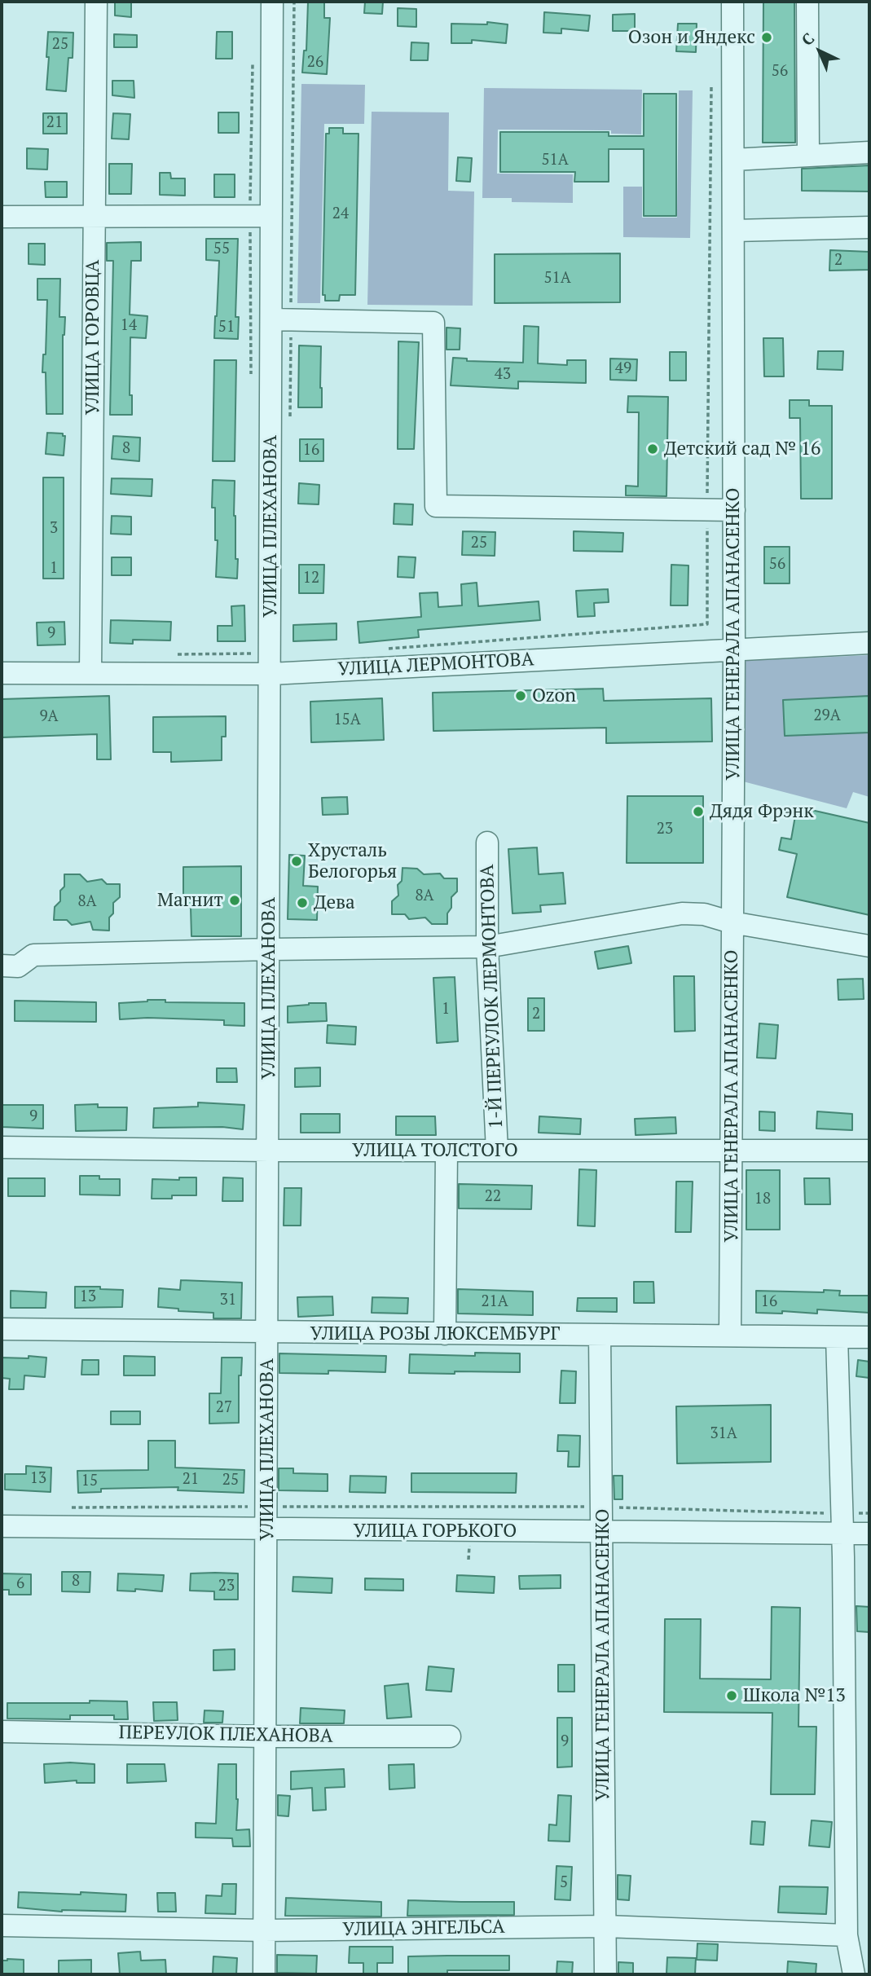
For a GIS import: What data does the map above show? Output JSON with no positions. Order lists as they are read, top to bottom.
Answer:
{
  "streets": {
    "street": [
      "УЛИЦА ГОРОВЦА",
      "УЛИЦА ПЛЕХАНОВА",
      "УЛИЦА ГЕНЕРАЛА АПАНАСЕНКО",
      "УЛИЦА ЛЕРМОНТОВА",
      "1-Й ПЕРЕУЛОК ЛЕРМОНТОВА",
      "УЛИЦА ТОЛСТОГО",
      "УЛИЦА РОЗЫ ЛЮКСЕМБУРГ",
      "УЛИЦА ГОРЬКОГО",
      "ПЕРЕУЛОК ПЛЕХАНОВА",
      "УЛИЦА ЭНГЕЛЬСА"
    ]
  },
  "crossings": [
    ["УЛИЦА ГОРОВЦА", "УЛИЦА ЛЕРМОНТОВА"],
    ["УЛИЦА ПЛЕХАНОВА", "УЛИЦА ЛЕРМОНТОВА"],
    ["УЛИЦА ПЛЕХАНОВА", "УЛИЦА ТОЛСТОГО"],
    ["УЛИЦА ПЛЕХАНОВА", "УЛИЦА РОЗЫ ЛЮКСЕМБУРГ"],
    ["УЛИЦА ПЛЕХАНОВА", "УЛИЦА ГОРЬКОГО"],
    ["УЛИЦА ПЛЕХАНОВА", "ПЕРЕУЛОК ПЛЕХАНОВА"],
    ["УЛИЦА ПЛЕХАНОВА", "УЛИЦА ЭНГЕЛЬСА"],
    ["УЛИЦА ГЕНЕРАЛА АПАНАСЕНКО", "УЛИЦА ЛЕРМОНТОВА"],
    ["УЛИЦА ГЕНЕРАЛА АПАНАСЕНКО", "УЛИЦА ТОЛСТОГО"],
    ["УЛИЦА ГЕНЕРАЛА АПАНАСЕНКО", "УЛИЦА РОЗЫ ЛЮКСЕМБУРГ"],
    ["УЛИЦА ГЕНЕРАЛА АПАНАСЕНКО", "УЛИЦА ГОРЬКОГО"],
    ["УЛИЦА ГЕНЕРАЛА АПАНАСЕНКО", "УЛИЦА ЭНГЕЛЬСА"],
    ["1-Й ПЕРЕУЛОК ЛЕРМОНТОВА", "УЛИЦА ТОЛСТОГО"]
  ],
  "places": [
    "Озон и Яндекс",
    "Детский сад № 16",
    "Ozon",
    "Дядя Фрэнк",
    "Хрусталь Белогорья",
    "Магнит",
    "Дева",
    "Школа №13"
  ],
  "house_numbers": [
    "25",
    "26",
    "56",
    "21",
    "51А",
    "24",
    "55",
    "2",
    "51А",
    "14",
    "51",
    "49",
    "43",
    "8",
    "16",
    "3",
    "25",
    "56",
    "1",
    "12",
    "9",
    "29А",
    "9А",
    "15А",
    "23",
    "8А",
    "8А",
    "1",
    "2",
    "9",
    "22",
    "18",
    "13",
    "31",
    "21А",
    "16",
    "27",
    "31А",
    "13",
    "21",
    "25",
    "15",
    "8",
    "6",
    "23",
    "9",
    "5"
  ],
  "north": "top left"
}
